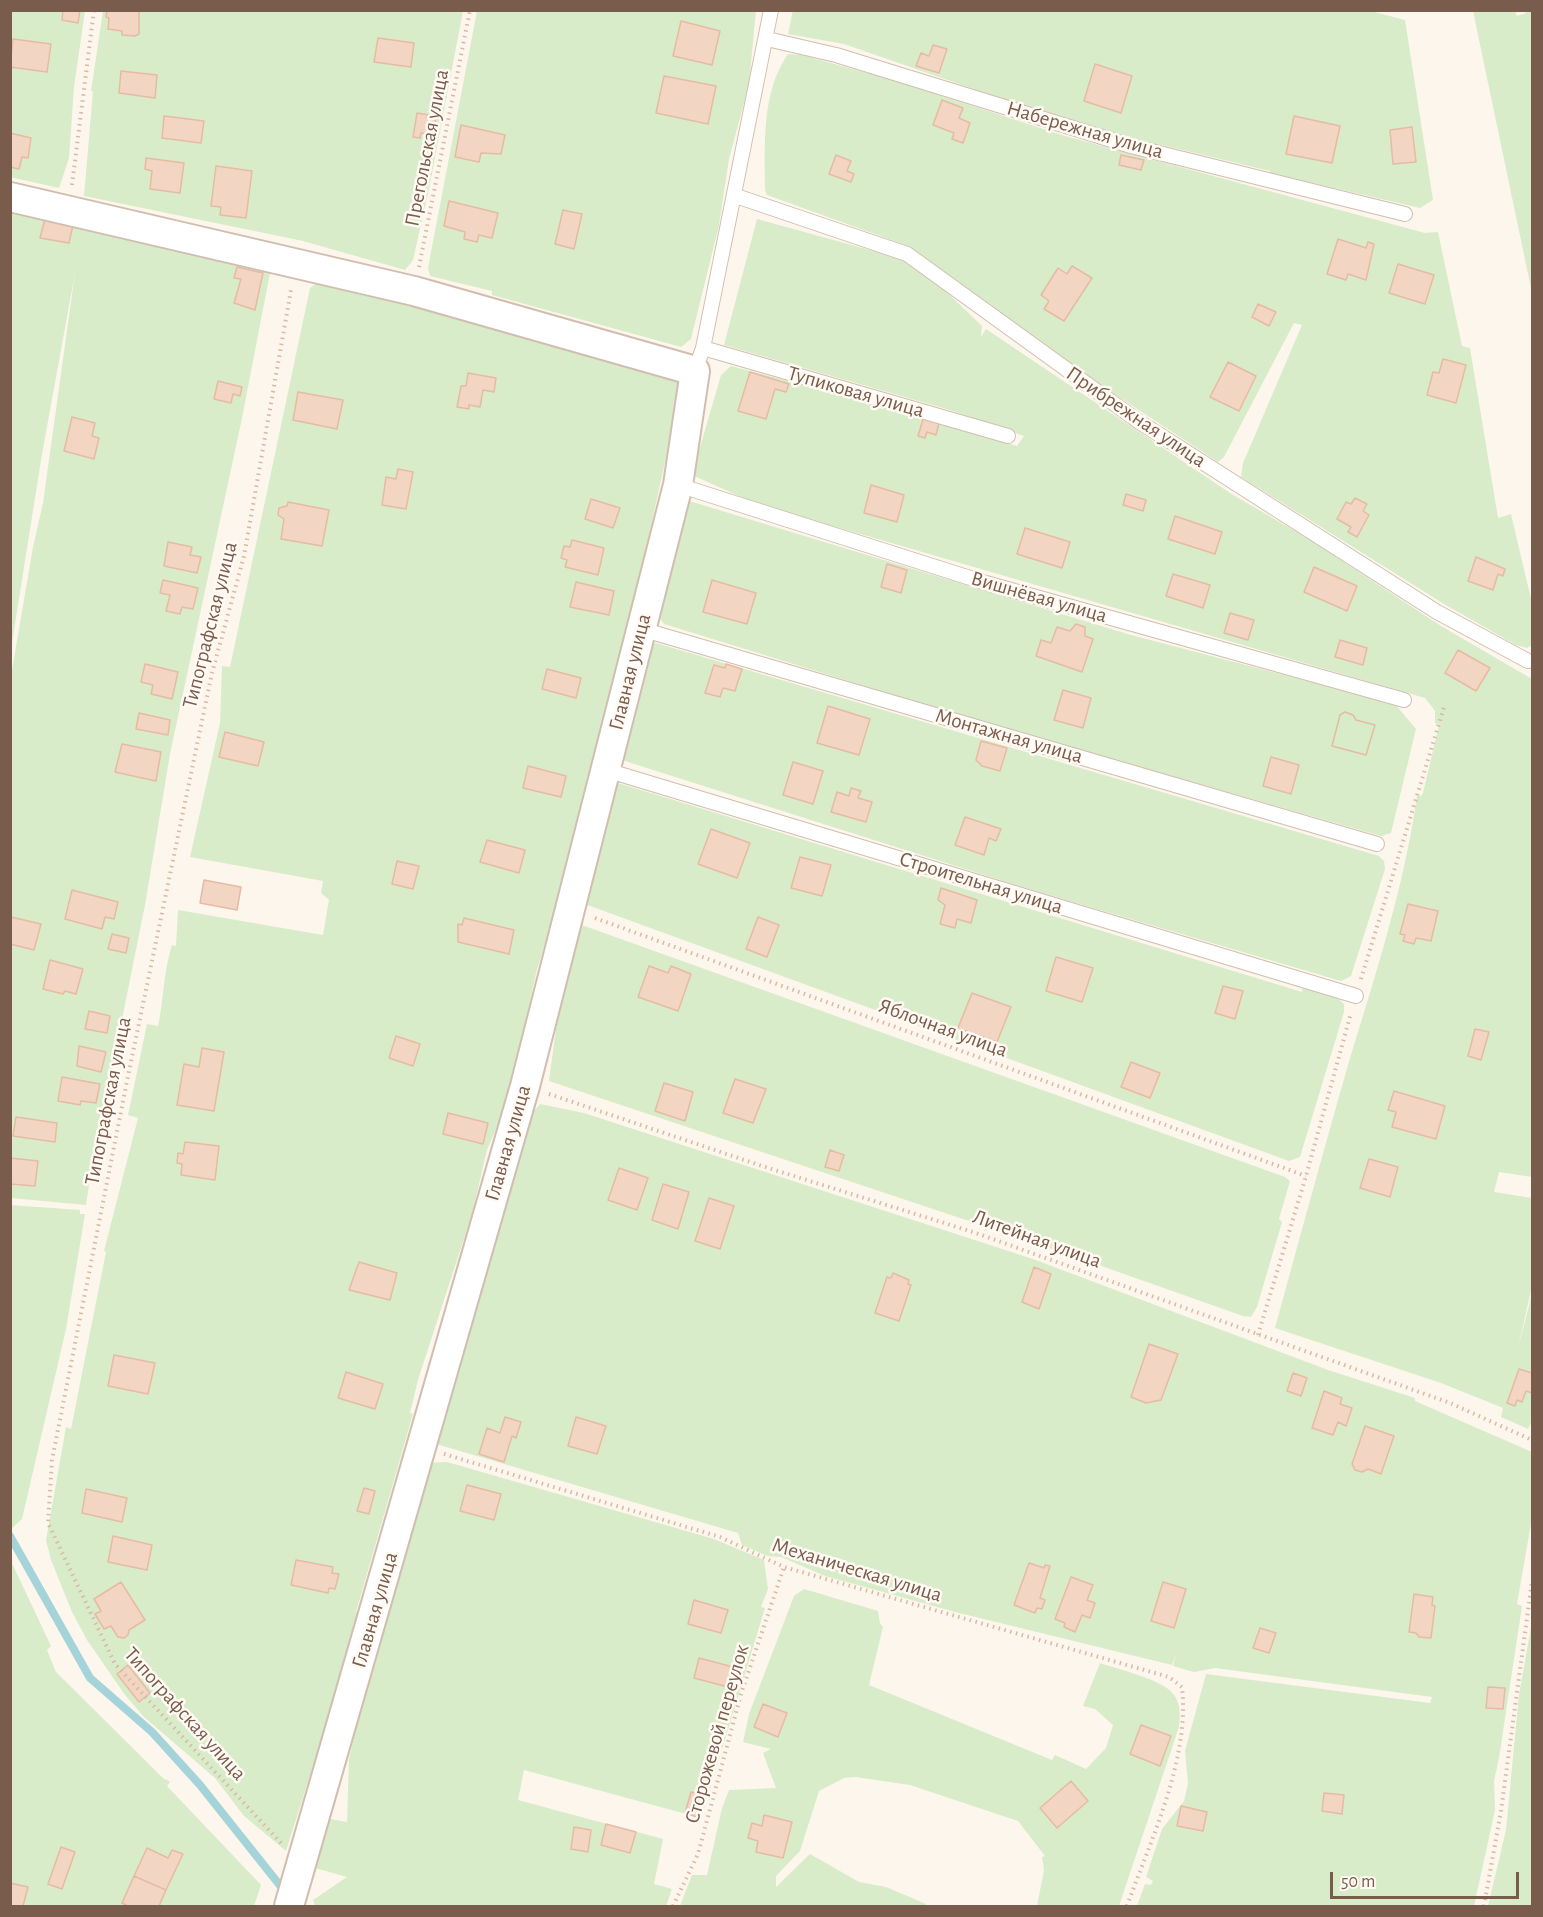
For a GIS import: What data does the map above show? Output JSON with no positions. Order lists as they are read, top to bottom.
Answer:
{
  "streets": {
    "street": ["Главная улица"],
    "lane": [
      "Набережная улица",
      "Тупиковая улица",
      "Прибрежная улица",
      "Вишнёвая улица",
      "Монтажная улица",
      "Строительная улица"
    ],
    "path": [
      "Прегольская улица",
      "Типографская улица",
      "Яблочная улица",
      "Литейная улица",
      "Механическая улица",
      "Сторожевой переулок"
    ]
  },
  "crossings": [
    ["Тупиковая улица", "Главная улица"],
    ["Вишнёвая улица", "Главная улица"],
    ["Типографская улица", "Главная улица"],
    ["Главная улица", "Монтажная улица"],
    ["Главная улица", "Строительная улица"],
    ["Главная улица", "Яблочная улица"],
    ["Главная улица", "Литейная улица"],
    ["Главная улица", "Механическая улица"],
    ["Механическая улица", "Сторожевой переулок"]
  ],
  "scale_bar": "50 m"
}
